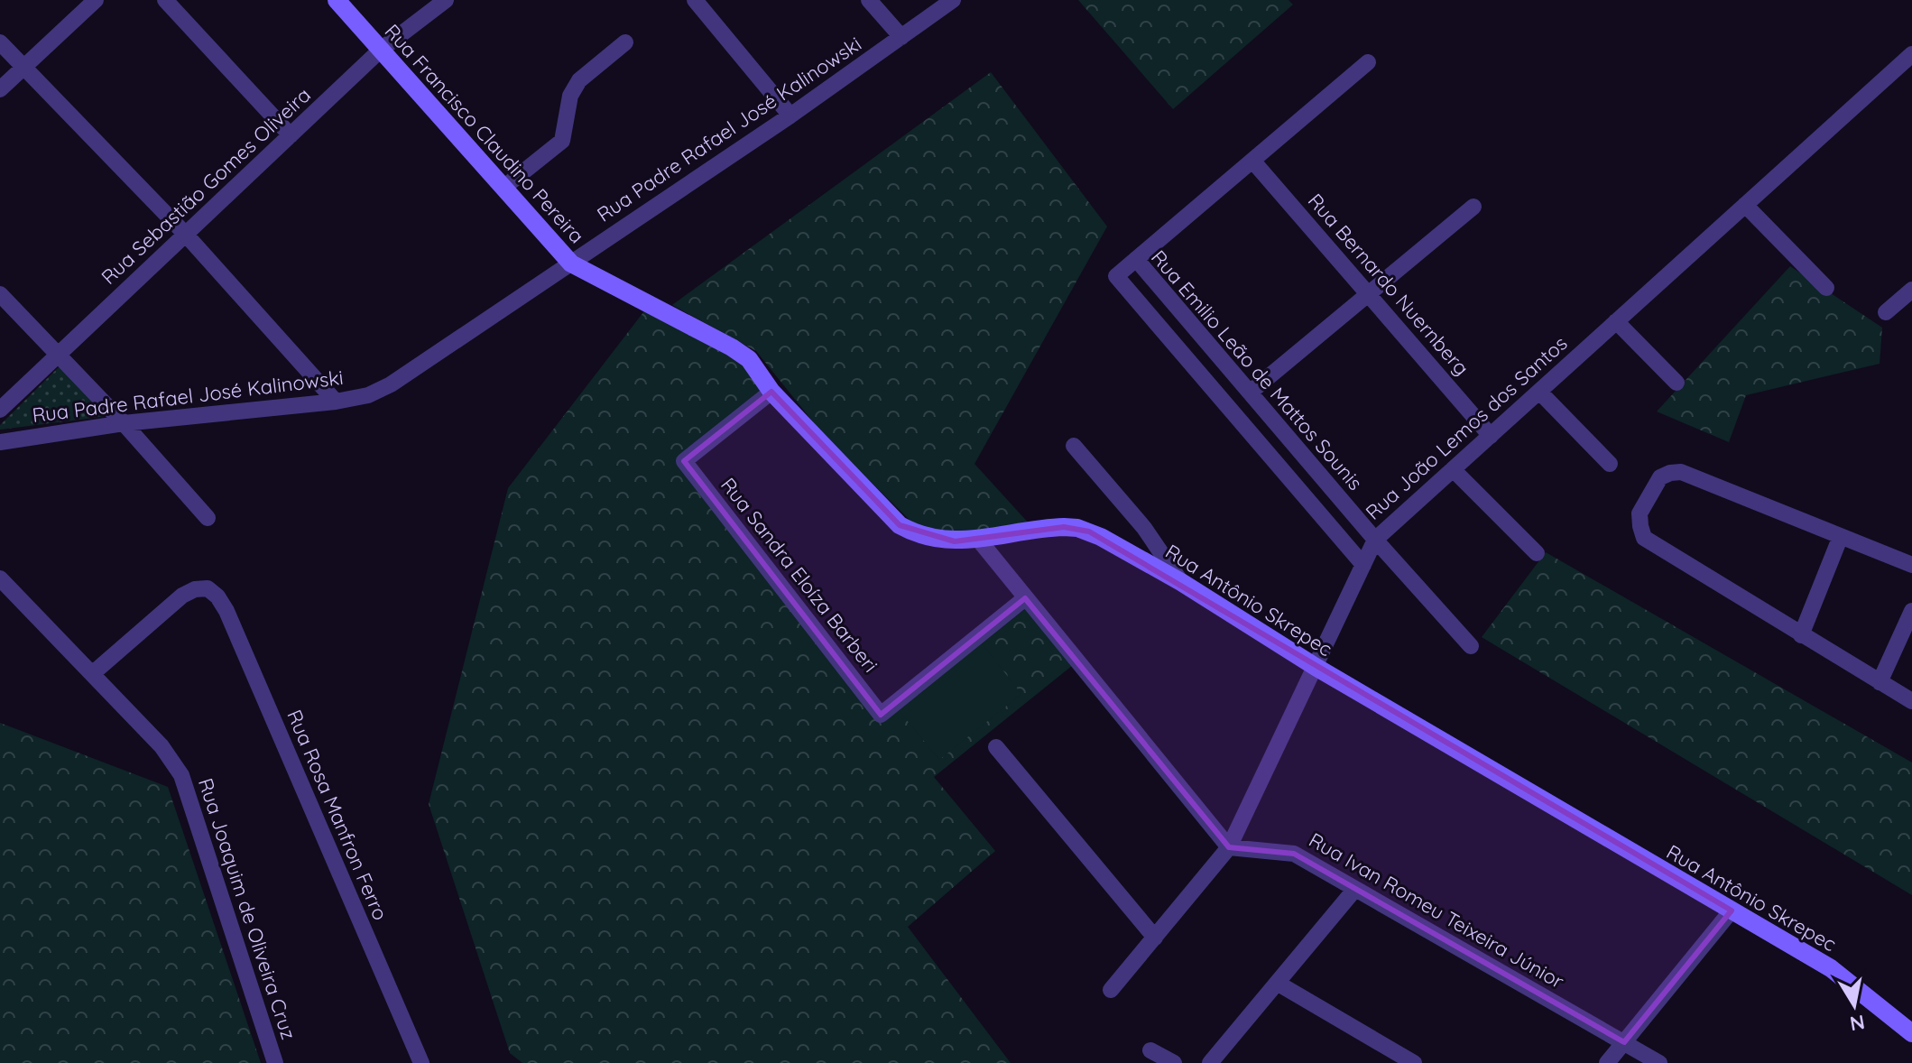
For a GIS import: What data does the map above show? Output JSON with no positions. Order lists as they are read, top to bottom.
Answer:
{
  "streets": {
    "street": [
      "Rua Padre Rafael José Kalinowski",
      "Rua Francisco Claudino Pereira",
      "Rua Sebastião Gomes Oliveira",
      "Rua Bernardo Nuernberg",
      "Rua Emilio Leão de Mattos Sounis",
      "Rua João Lemos dos Santos",
      "Rua Sandra Eloíza Barberi",
      "Rua Antônio Skrepec",
      "Rua Rosa Manfron Ferro",
      "Rua Joaquim de Oliveira Cruz",
      "Rua Ivan Romeu Teixeira Júnior"
    ]
  },
  "crossings": [
    ["Rua Padre Rafael José Kalinowski", "Rua Francisco Claudino Pereira"],
    ["Rua Padre Rafael José Kalinowski", "Rua Antônio Skrepec"],
    ["Rua Francisco Claudino Pereira", "Rua Sebastião Gomes Oliveira"],
    ["Rua Francisco Claudino Pereira", "Rua Antônio Skrepec"],
    ["Rua Bernardo Nuernberg", "Rua João Lemos dos Santos"],
    ["Rua Emilio Leão de Mattos Sounis", "Rua João Lemos dos Santos"],
    ["Rua João Lemos dos Santos", "Rua Antônio Skrepec"],
    ["Rua João Lemos dos Santos", "Rua Ivan Romeu Teixeira Júnior"],
    ["Rua Sandra Eloíza Barberi", "Rua Antônio Skrepec"],
    ["Rua Rosa Manfron Ferro", "Rua Joaquim de Oliveira Cruz"]
  ],
  "north": "bottom"
}
